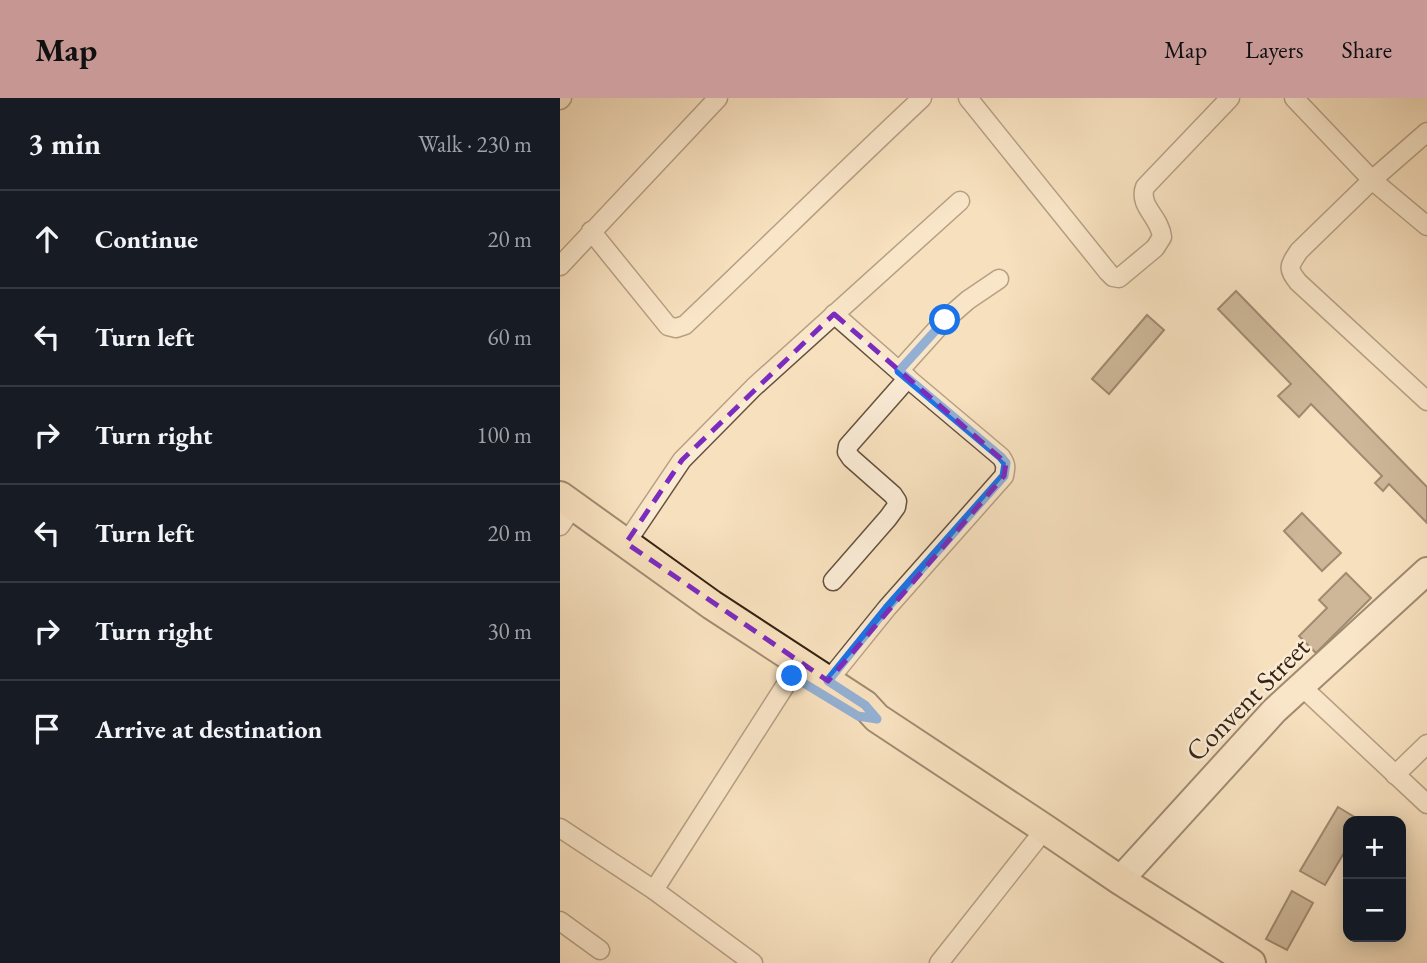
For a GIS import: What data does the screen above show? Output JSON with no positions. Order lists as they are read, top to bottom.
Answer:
{
  "streets": {
    "street": ["Convent Street"]
  },
  "page": {
    "header": "Map",
    "nav": ["Map", "Layers", "Share"],
    "heading": ["3 min", "Walk · 230 m"],
    "list": [
      ["Continue", "20 m"],
      ["Turn left", "60 m"],
      ["Turn right", "100 m"],
      ["Turn left", "20 m"],
      ["Turn right", "30 m"],
      "Arrive at destination"
    ],
    "map_buttons": ["+", "−"]
  }
}
